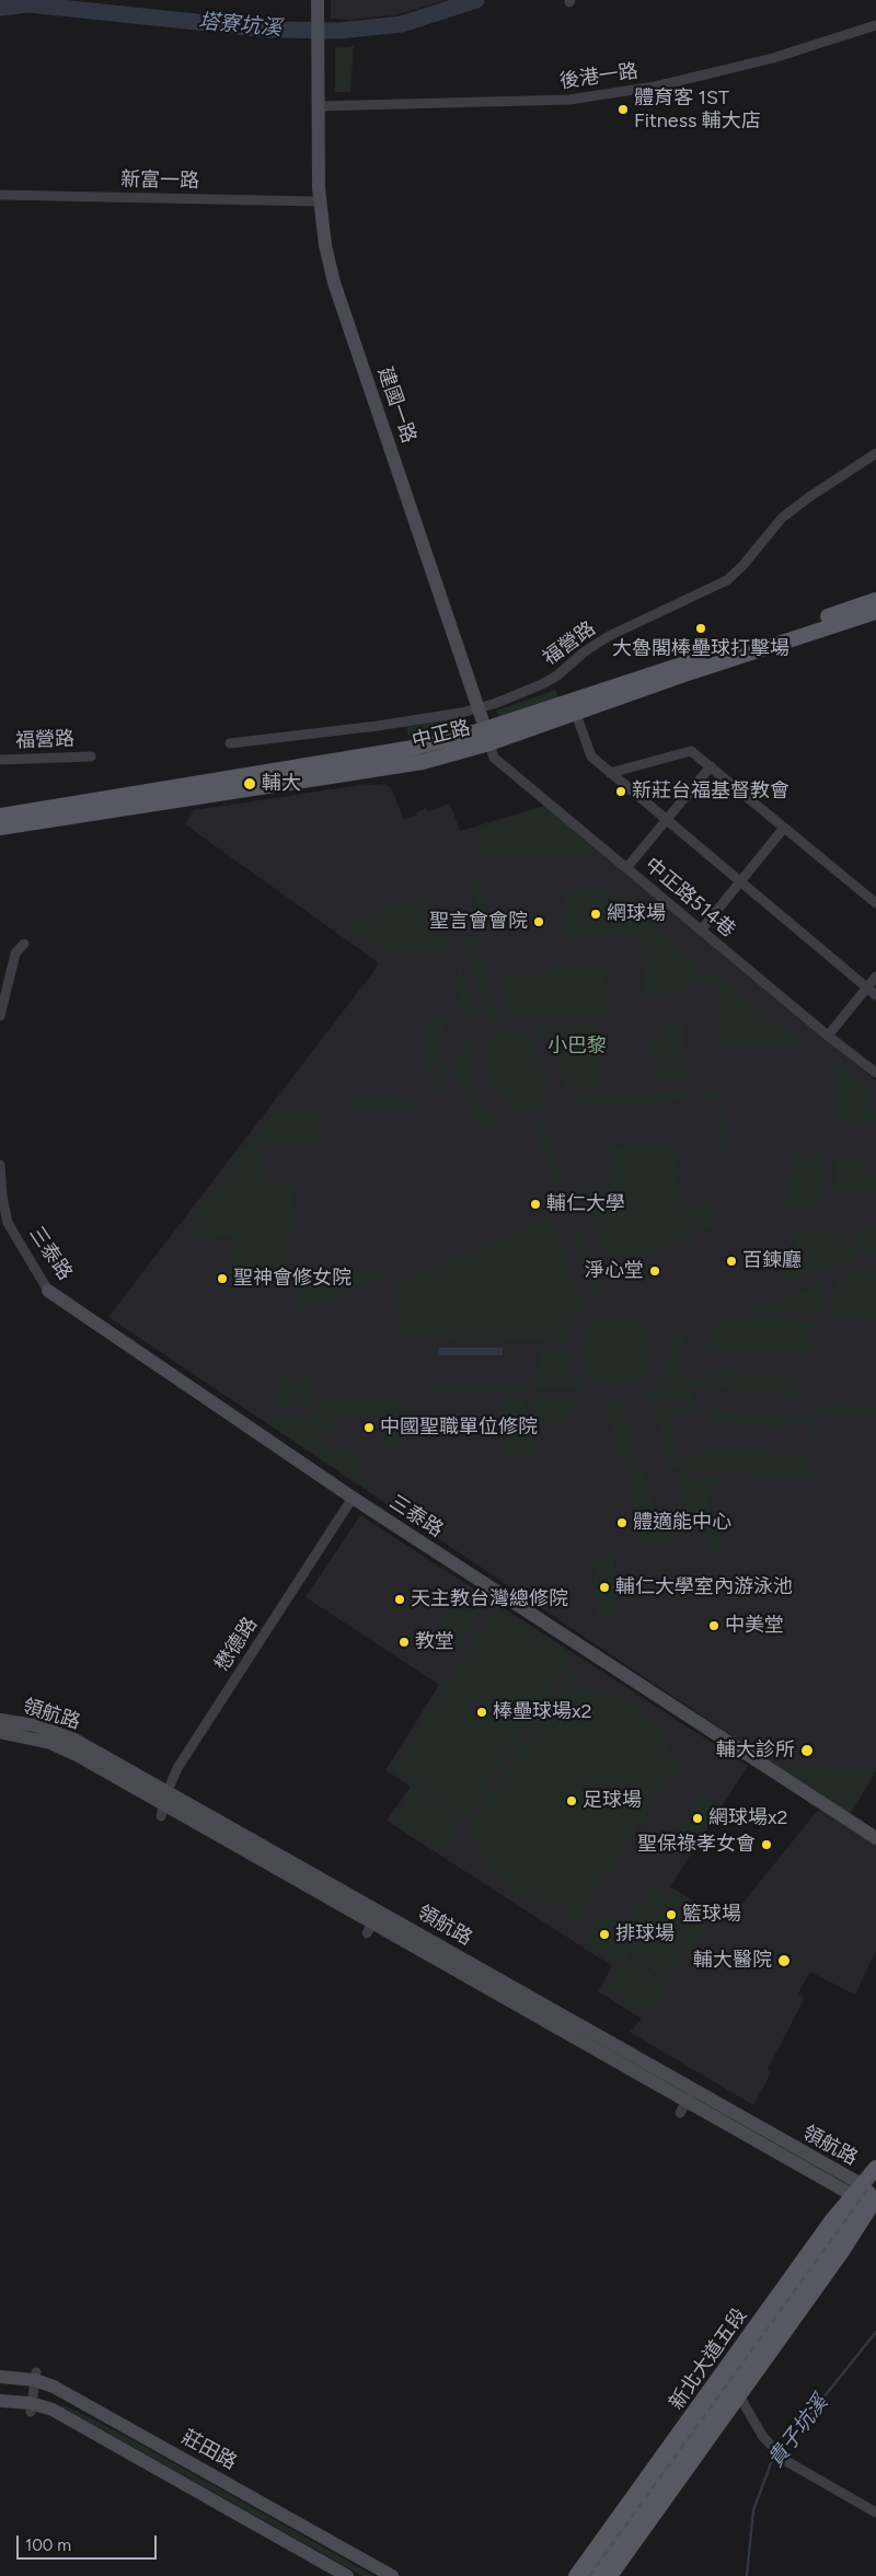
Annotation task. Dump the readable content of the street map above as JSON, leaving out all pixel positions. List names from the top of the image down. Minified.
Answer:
{"streets":{"main road":["中正路","新北大道五段"],"street":["後港一路","新富一路","建國一路","福營路","中正路514巷","三泰路","懋德路","領航路","莊田路"]},"crossings":[["後港一路","建國一路"],["新富一路","建國一路"],["建國一路","福營路"],["建國一路","中正路"],["建國一路","中正路514巷"],["中正路","中正路514巷"],["三泰路","懋德路"],["懋德路","領航路"],["領航路","新北大道五段"]],"water":["塔寮坑溪","貴子坑溪"],"parks":["小巴黎"],"places":["體育客 1ST Fitness 輔大店","大魯閣棒壘球打擊場","輔大","新莊台福基督教會","網球場","聖言會會院","輔仁大學","百鍊廳","淨心堂","聖神會修女院","中國聖職單位修院","體適能中心","輔仁大學室內游泳池","天主教台灣總修院","中美堂","教堂","棒壘球場x2","輔大診所","足球場","網球場x2","聖保祿孝女會","籃球場","排球場","輔大醫院"],"scale_bar":"100 m"}
